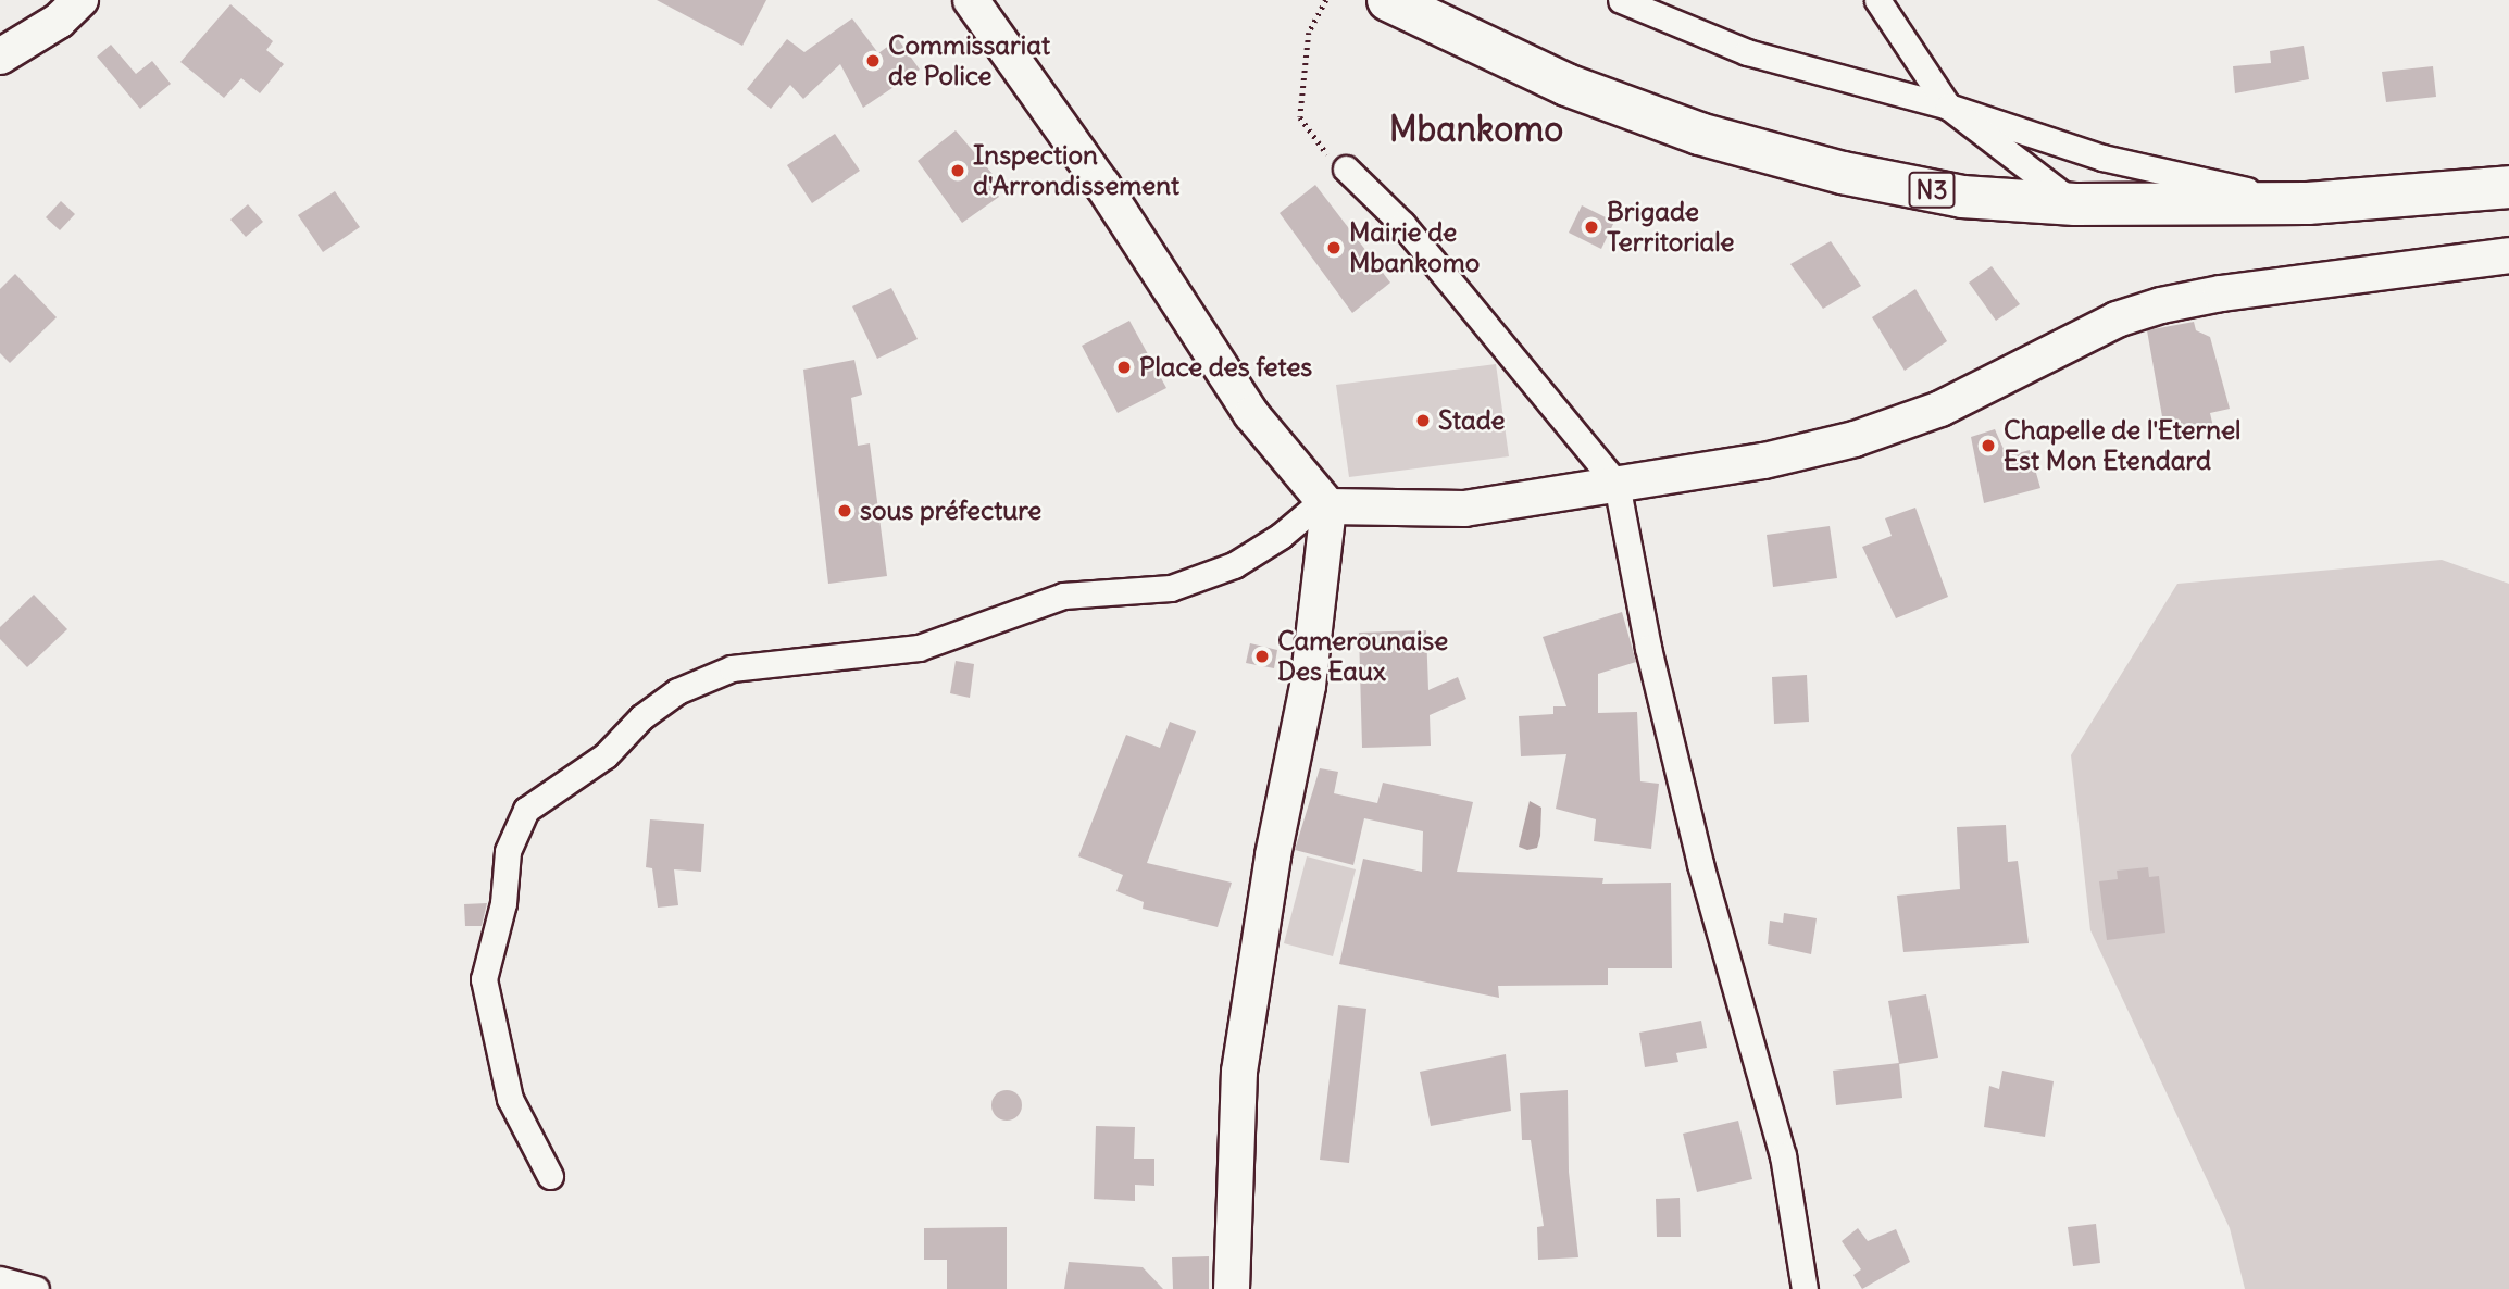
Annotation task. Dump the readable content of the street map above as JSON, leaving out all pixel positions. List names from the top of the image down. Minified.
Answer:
{"streets":{"highway":["N3"]},"districts":["Mbankomo"],"places":["Commissariat de Police","Inspection d'Arrondissement","Brigade Territoriale","Mairie de Mbankomo","Place des fetes","Stade","Chapelle de l'Eternel Est Mon Etendard","sous préfecture","Camerounaise Des Eaux"]}
